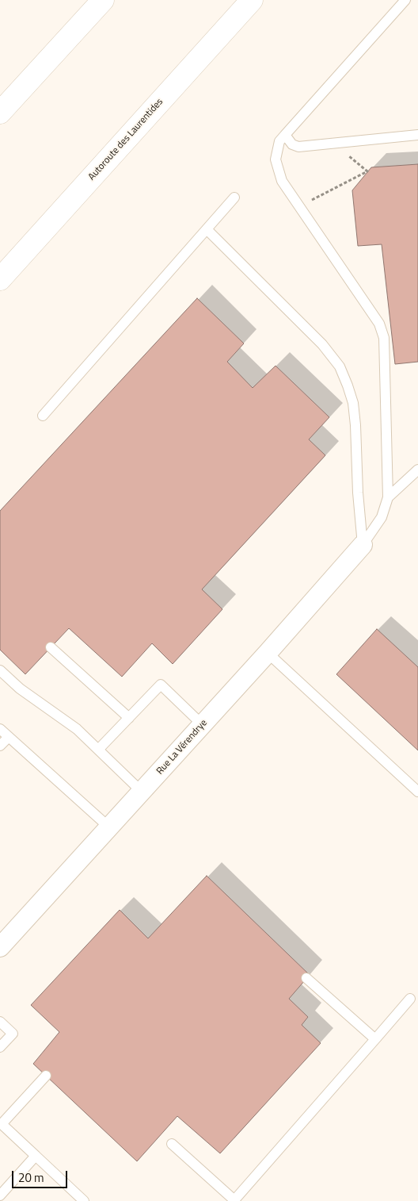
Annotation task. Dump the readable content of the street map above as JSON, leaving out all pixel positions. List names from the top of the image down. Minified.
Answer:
{"streets":{"highway":["Autoroute des Laurentides"],"street":["Rue La Vérendrye"]},"scale_bar":"20 m"}
